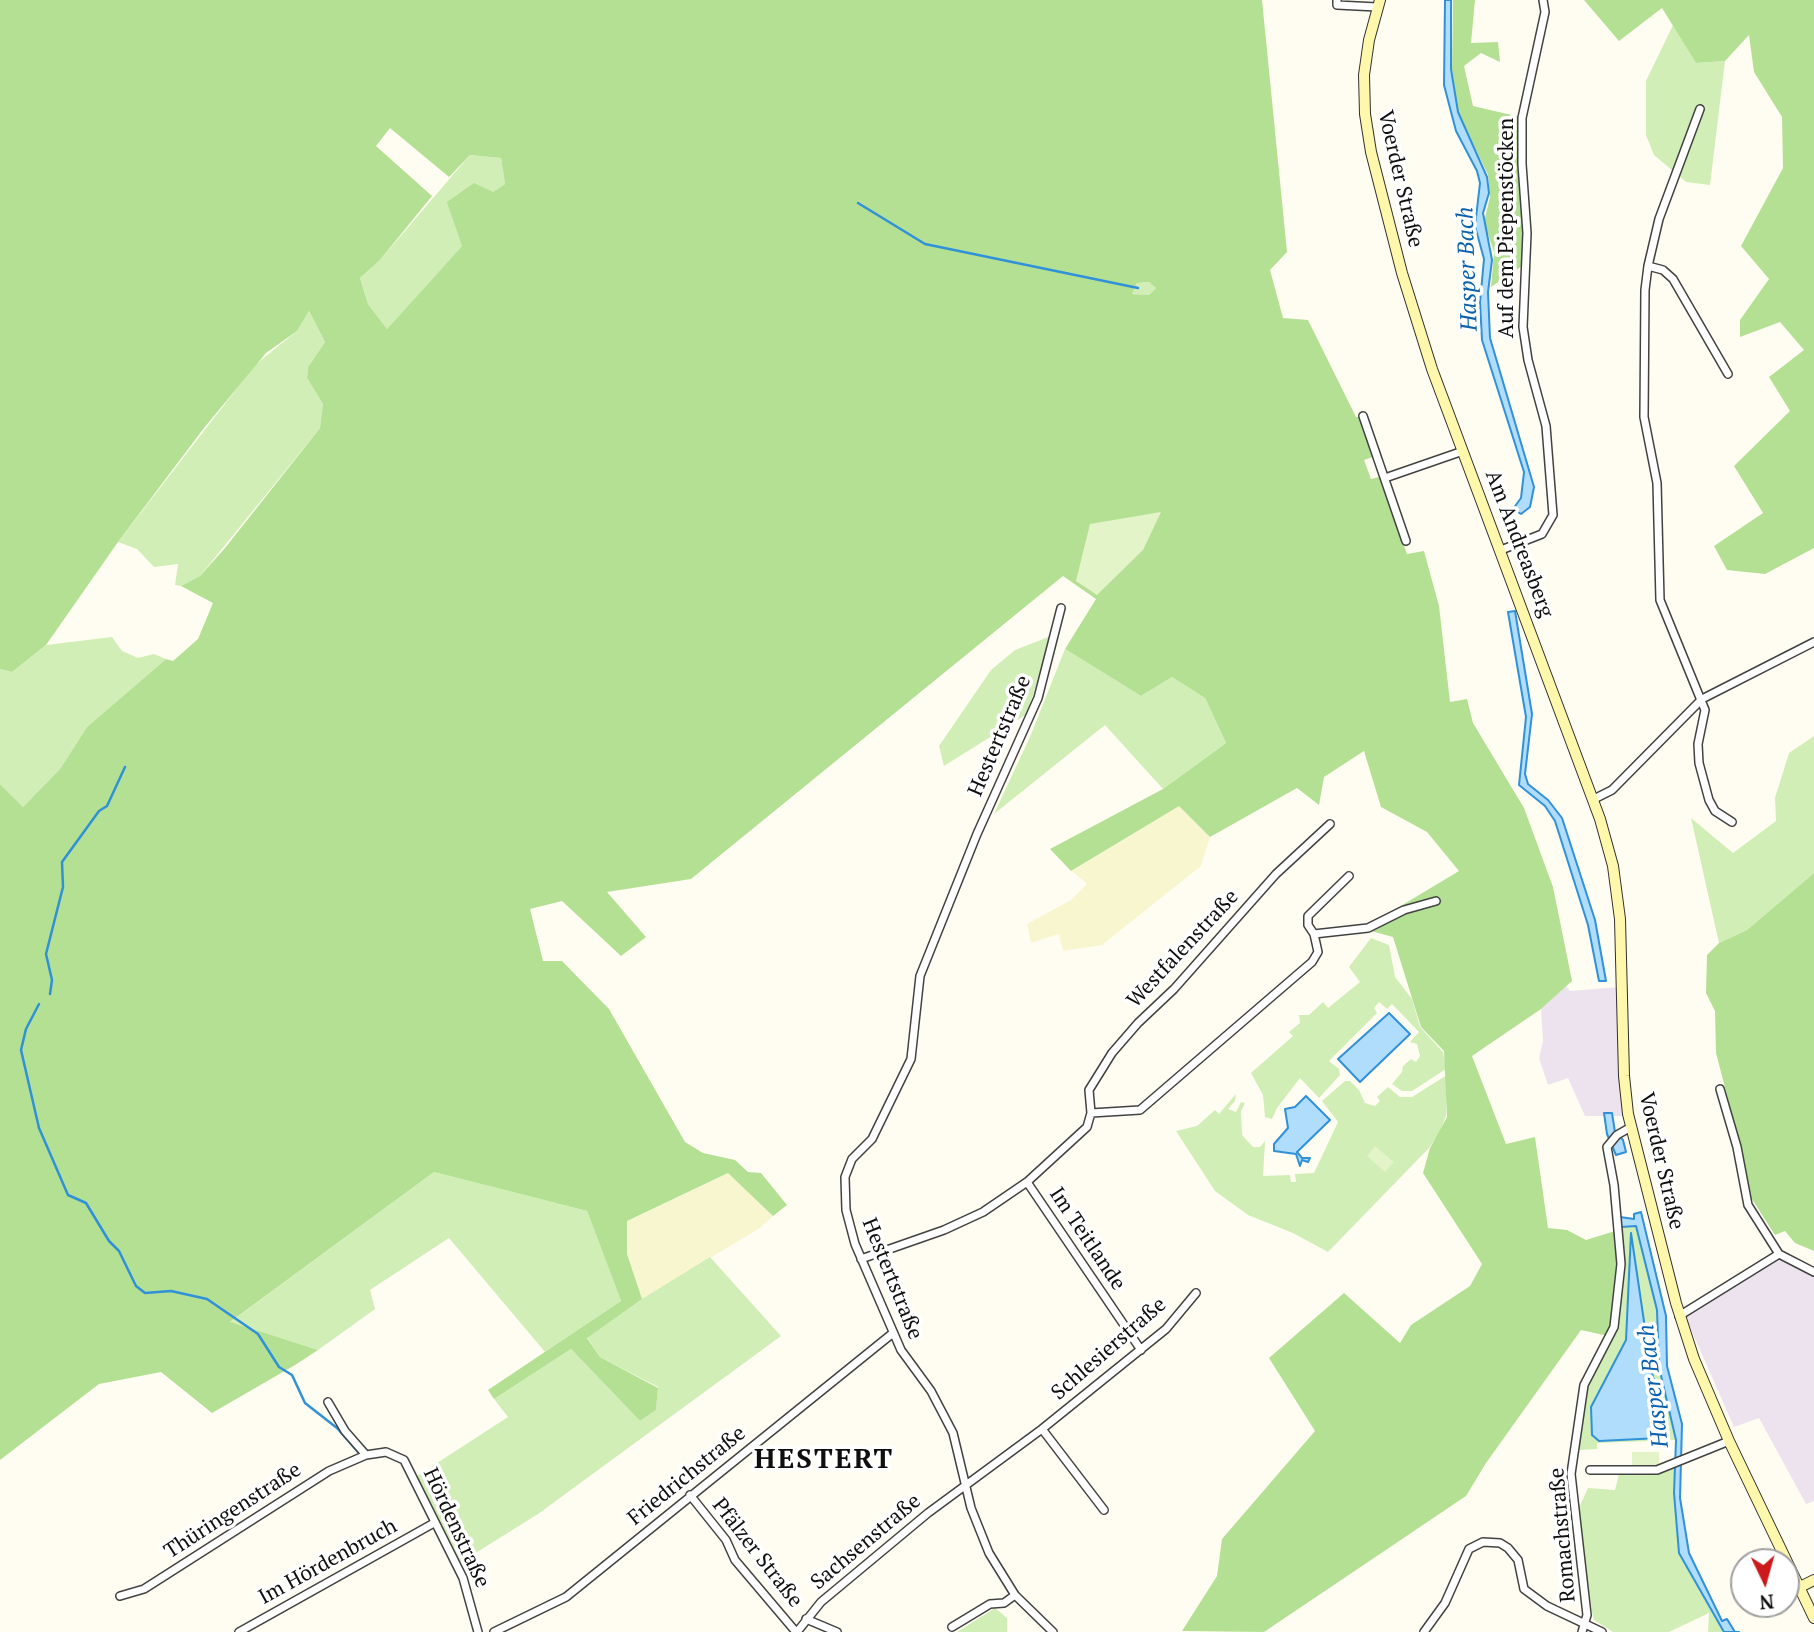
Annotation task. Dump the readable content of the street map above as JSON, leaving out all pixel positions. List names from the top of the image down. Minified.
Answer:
{"streets":{"main road":["Voerder Straße","Am Andreasberg"],"street":["Auf dem Piepenstöcken","Hestertstraße","Westfalenstraße","Im Teitlande","Schlesierstraße","Friedrichstraße","Thüringenstraße","Hördenstraße","Romachstraße","Sachsenstraße","Pfälzer Straße","Im Hördenbruch"]},"crossings":[["Voerder Straße","Am Andreasberg"],["Voerder Straße","Romachstraße"],["Auf dem Piepenstöcken","Am Andreasberg"],["Hestertstraße","Westfalenstraße"],["Hestertstraße","Schlesierstraße"],["Hestertstraße","Friedrichstraße"],["Hestertstraße","Sachsenstraße"],["Westfalenstraße","Im Teitlande"],["Im Teitlande","Schlesierstraße"],["Schlesierstraße","Sachsenstraße"],["Friedrichstraße","Pfälzer Straße"],["Thüringenstraße","Hördenstraße"],["Hördenstraße","Im Hördenbruch"],["Sachsenstraße","Pfälzer Straße"]],"districts":["HESTERT"],"water":["Hasper Bach"],"north":"bottom"}
